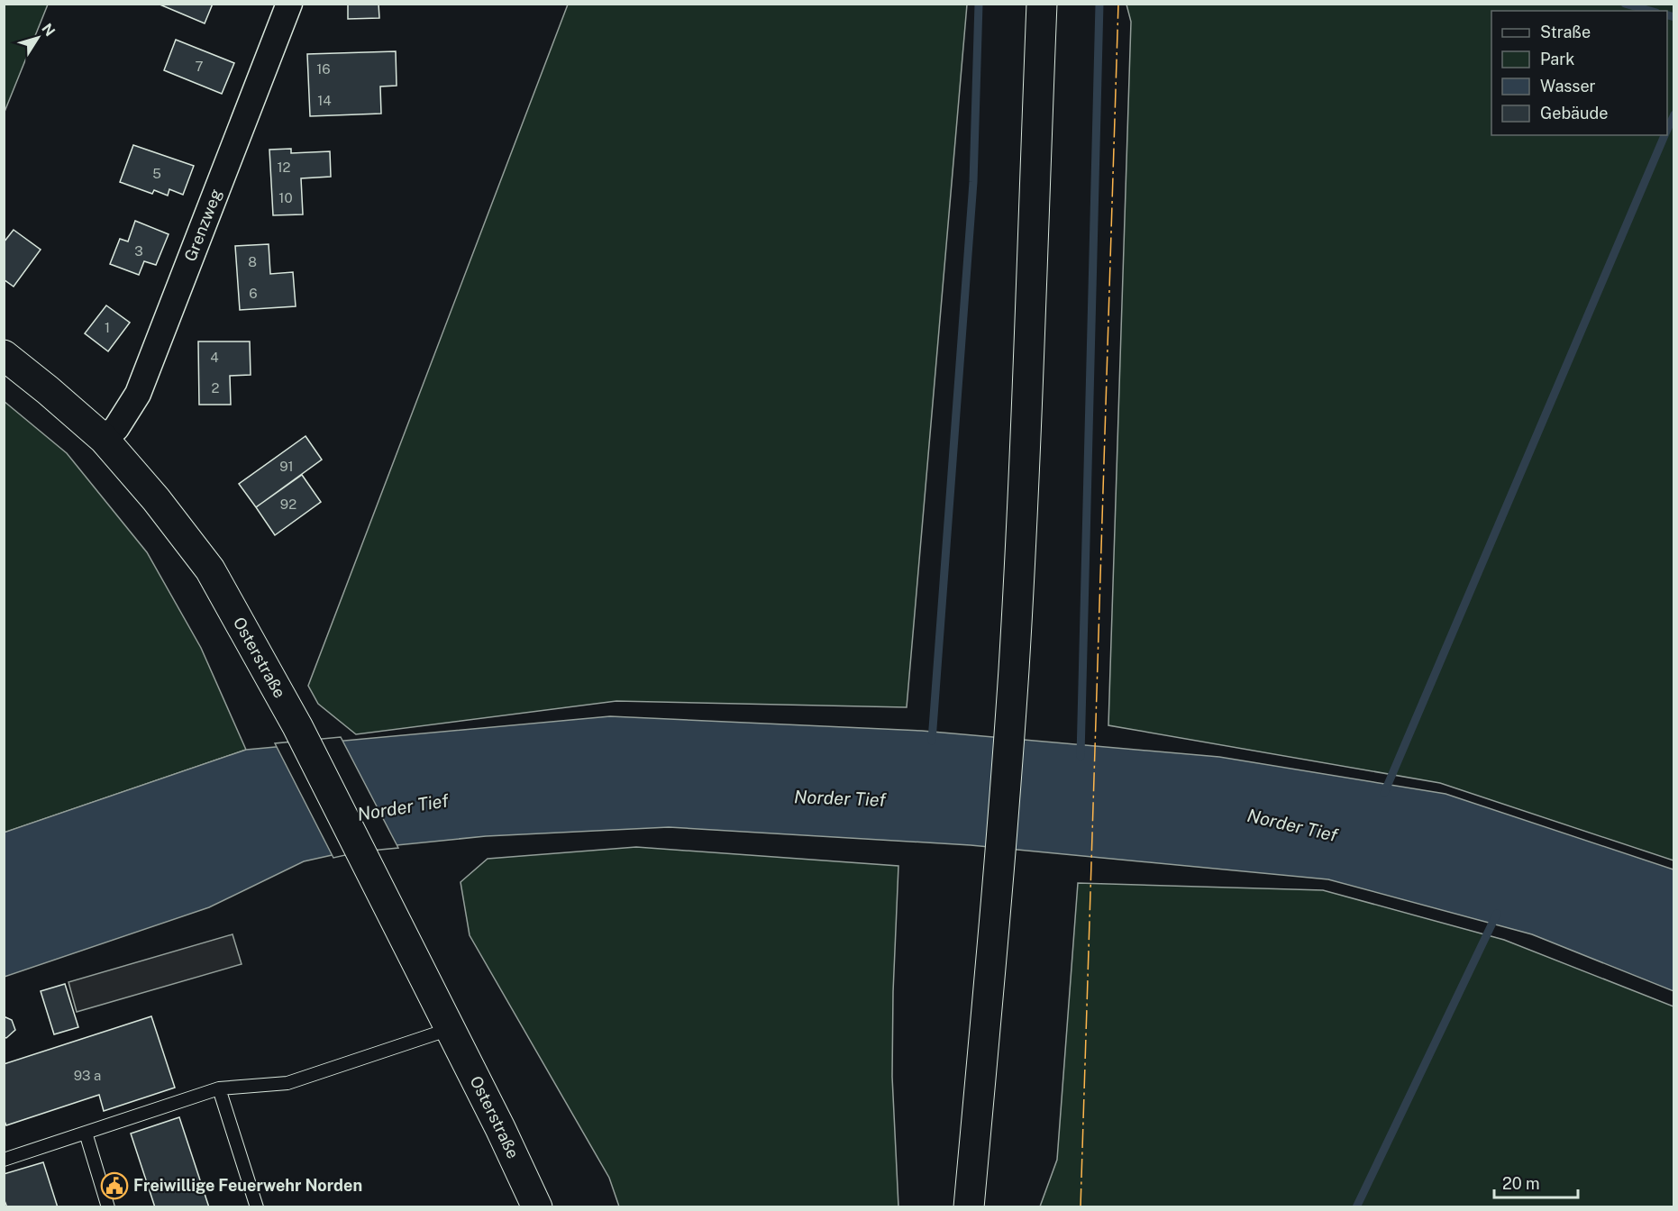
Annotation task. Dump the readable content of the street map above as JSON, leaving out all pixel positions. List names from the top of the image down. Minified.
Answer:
{"streets":{"main road":["Osterstraße"],"street":["Grenzweg"]},"crossings":[["Grenzweg","Osterstraße"]],"water":["Norder Tief"],"places":{"public building":["Freiwillige Feuerwehr Norden"]},"house_numbers":["7","16","14","12","5","10","3","8","6","1","4","2","91","92","93 a"],"legend":["Straße","Park","Wasser","Gebäude"],"scale_bar":"20 m","north":"top right"}
